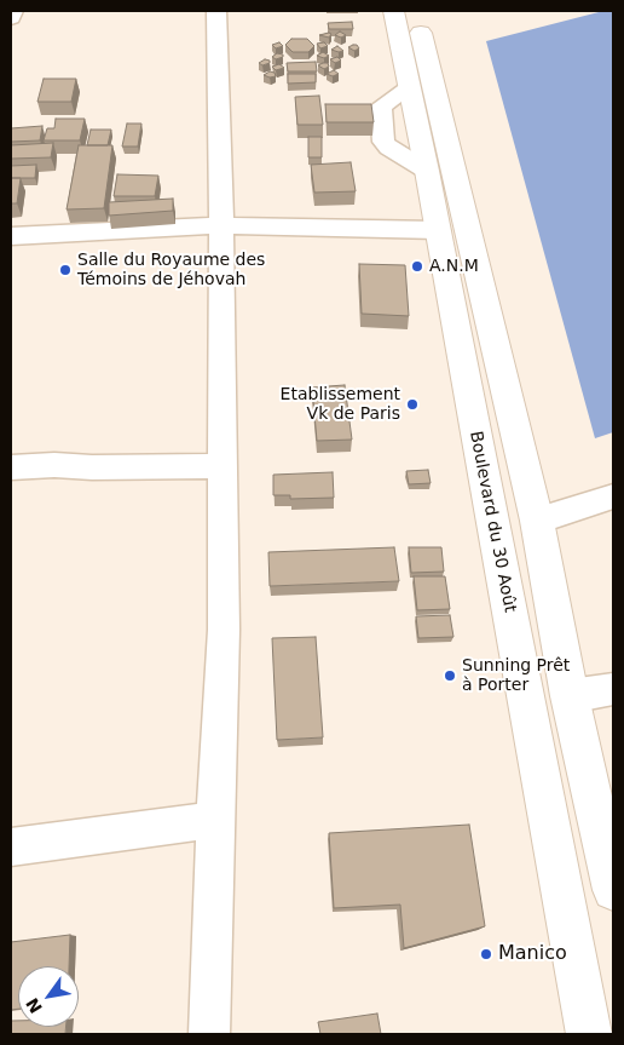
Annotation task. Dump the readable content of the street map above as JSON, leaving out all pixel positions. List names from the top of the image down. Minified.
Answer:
{"streets":{"highway":["Boulevard du 30 Août"]},"places":["A.N.M","Salle du Royaume des Témoins de Jéhovah","Etablissement Vk de Paris","Sunning Prêt à Porter","Manico"],"north":"bottom left"}
